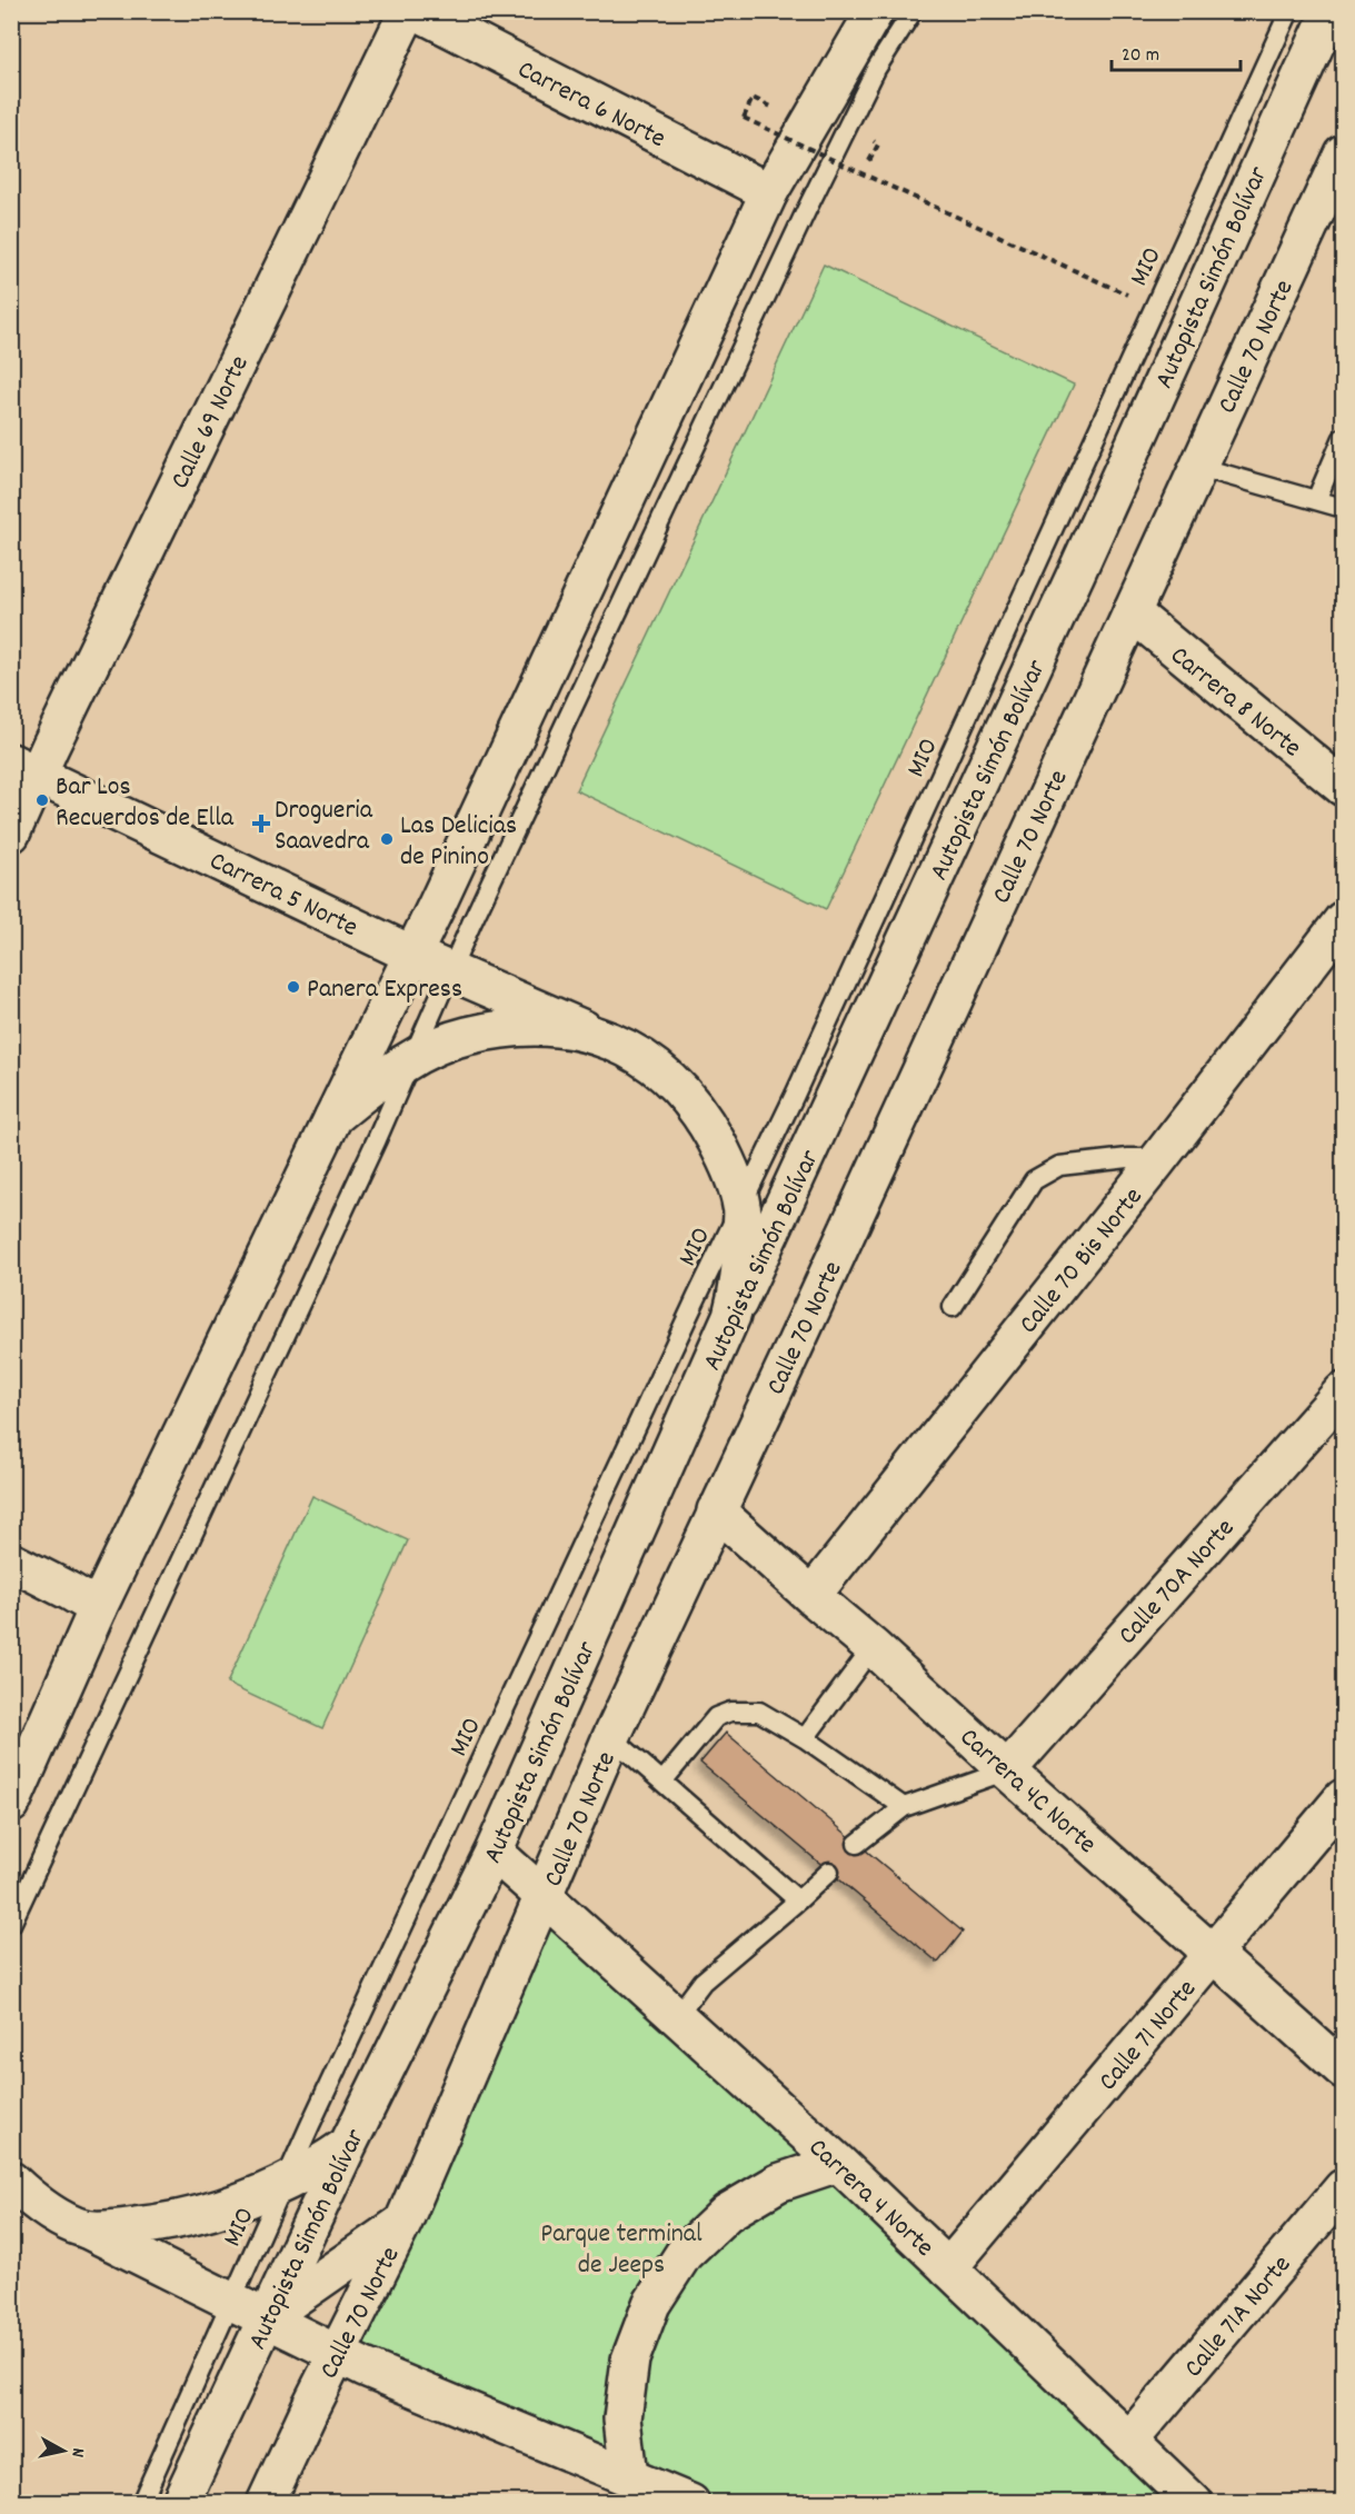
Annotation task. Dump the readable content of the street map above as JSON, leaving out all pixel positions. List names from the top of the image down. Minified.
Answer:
{"streets":{"main road":["Carrera 6 Norte","Autopista Simón Bolívar","Calle 70 Norte","Calle 69 Norte","Carrera 8 Norte","Carrera 5 Norte","Calle 70 Bis Norte","Calle 70A Norte","Carrera 4C Norte","Calle 71 Norte","Carrera 4 Norte","Calle 71A Norte"],"lane":["MIO"]},"crossings":[["Autopista Simón Bolívar","Carrera 4 Norte"],["Calle 70 Norte","Carrera 8 Norte"],["Calle 70 Norte","Carrera 4C Norte"],["Calle 70 Norte","Carrera 4 Norte"],["Calle 69 Norte","Carrera 5 Norte"],["Calle 70 Bis Norte","Carrera 4C Norte"],["Calle 70A Norte","Carrera 4C Norte"],["Carrera 4C Norte","Calle 71 Norte"],["Calle 71 Norte","Carrera 4 Norte"],["Carrera 4 Norte","Calle 71A Norte"]],"parks":["Parque terminal de Jeeps"],"places":{"other":["Bar Los Recuerdos de Ella","Las Delicias de Pinino","Panera Express"],"health":["Drogueria Saavedra"]},"scale_bar":"20 m","north":"right"}
